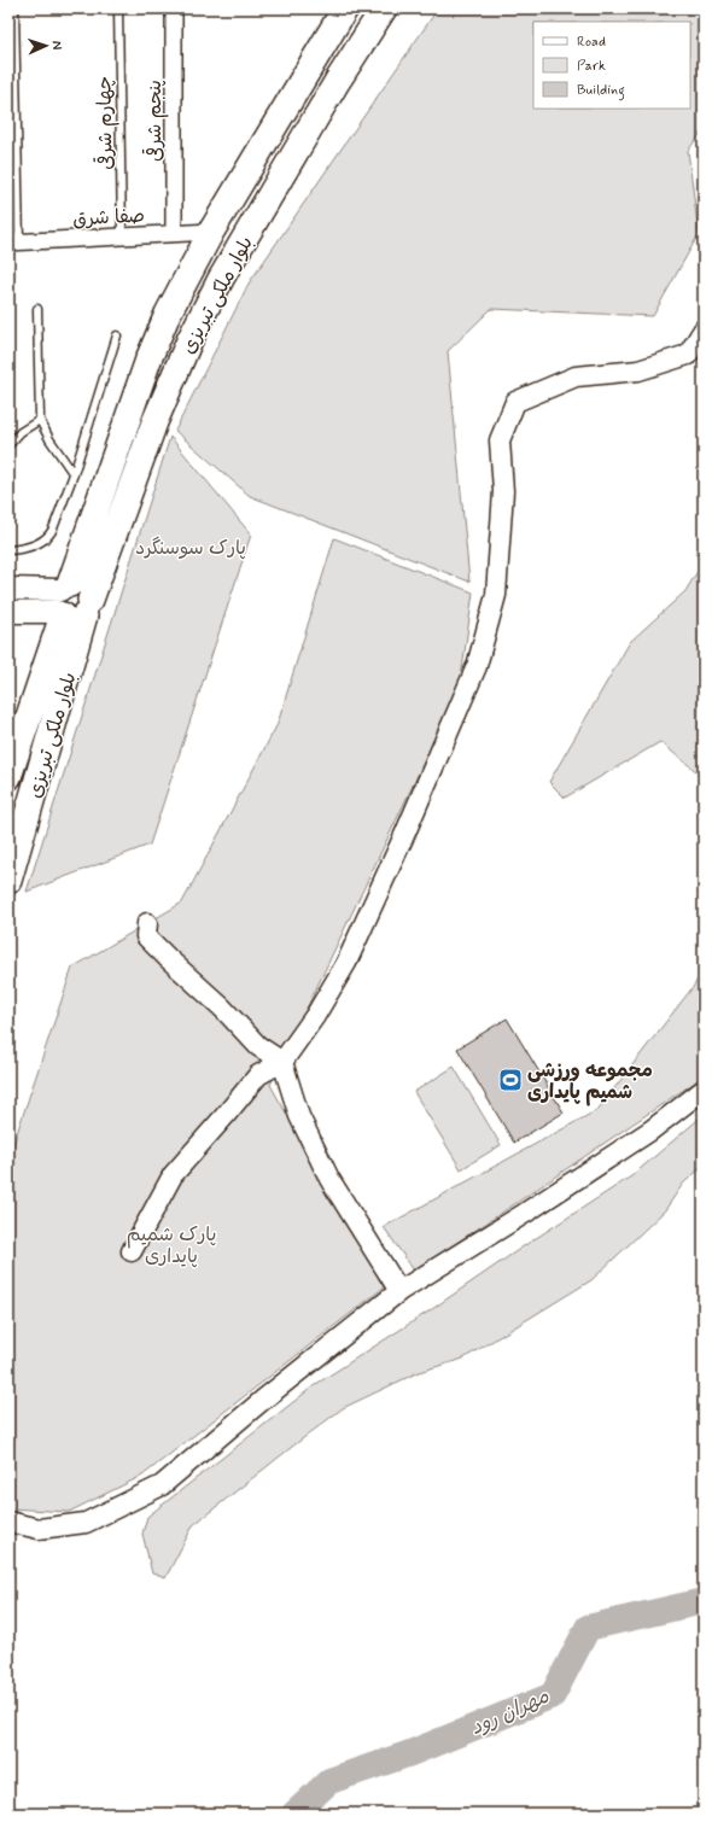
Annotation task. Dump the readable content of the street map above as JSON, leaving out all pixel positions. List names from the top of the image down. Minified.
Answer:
{"streets":{"main road":["بلوار ملکى تبریزى"],"street":["پنجم شرقی","صفا شرق"],"lane":["چهارم شرقی"]},"crossings":[["پنجم شرقی","صفا شرق"],["چهارم شرقی","صفا شرق"],["صفا شرق","بلوار ملکى تبریزى"]],"water":["مهران رود"],"parks":["پارک سوسنگرد","پارک شمیم پایداری"],"places":{"sports":["مجموعه ورزشی شمیم پایداری"]},"legend":["Road","Park","Building"],"north":"right"}
